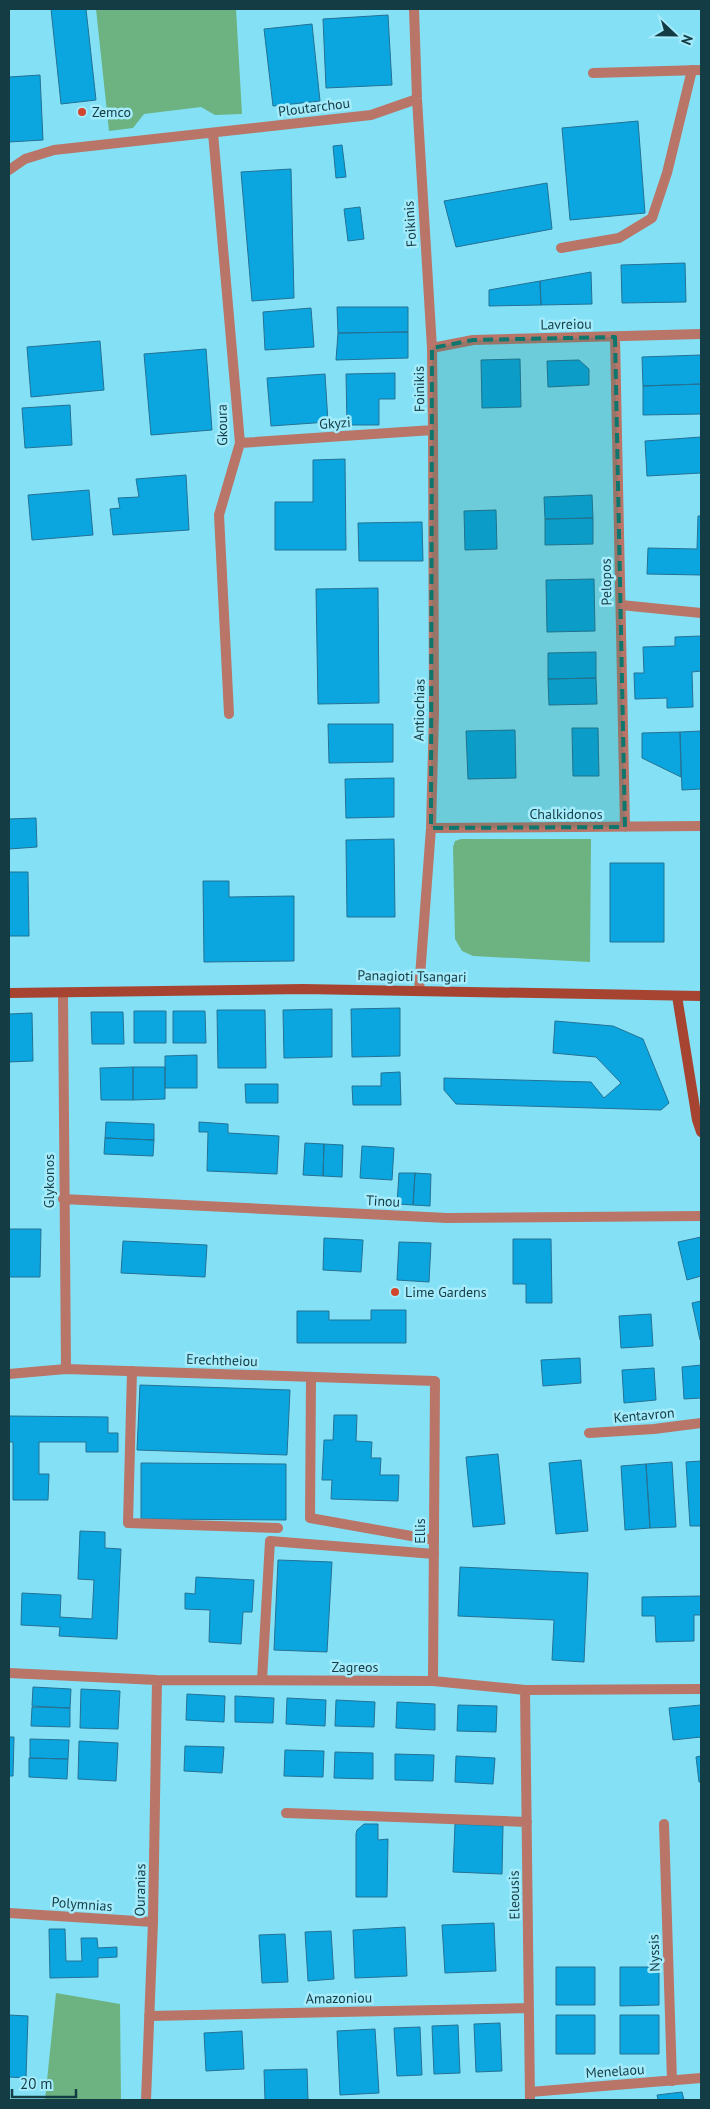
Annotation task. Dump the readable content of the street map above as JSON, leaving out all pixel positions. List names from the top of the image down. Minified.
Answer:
{"streets":{"main road":["Panagioti Tsangari"],"street":["Ploutarchou","Foikinis","Lavreiou","Foinikis","Gkyzi","Gkoura","Pelopos","Antiochias","Chalkidonos","Glykonos","Tinou","Erechtheiou","Kentavron","Ellis","Zagreos","Ouranias","Eleousis","Polymnias","Nyssis","Amazoniou","Menelaou"]},"crossings":[["Ploutarchou","Foikinis"],["Ploutarchou","Gkoura"],["Foikinis","Lavreiou"],["Foikinis","Foinikis"],["Lavreiou","Foinikis"],["Lavreiou","Pelopos"],["Foinikis","Gkyzi"],["Foinikis","Antiochias"],["Gkyzi","Gkoura"],["Gkyzi","Antiochias"],["Pelopos","Chalkidonos"],["Antiochias","Chalkidonos"],["Antiochias","Panagioti Tsangari"],["Panagioti Tsangari","Glykonos"],["Glykonos","Tinou"],["Glykonos","Erechtheiou"],["Erechtheiou","Ellis"],["Ellis","Zagreos"],["Zagreos","Ouranias"],["Zagreos","Eleousis"],["Ouranias","Polymnias"],["Ouranias","Amazoniou"],["Eleousis","Amazoniou"],["Eleousis","Menelaou"],["Nyssis","Menelaou"]],"places":["Zemco","Lime Gardens"],"scale_bar":"20 m","north":"right"}
